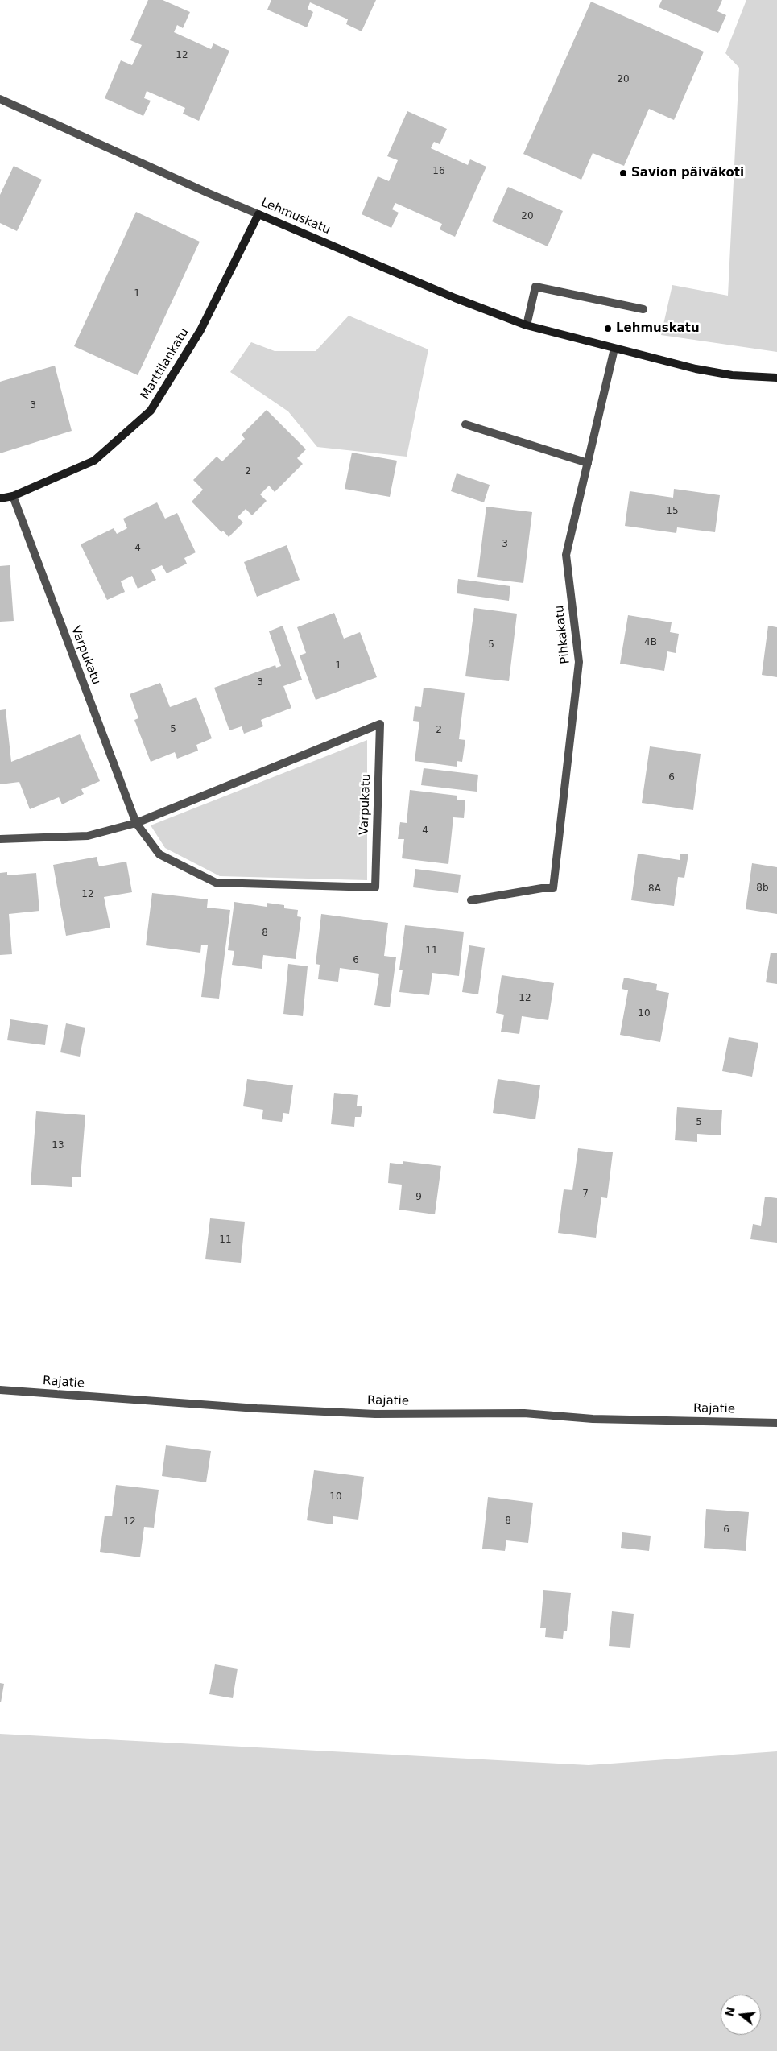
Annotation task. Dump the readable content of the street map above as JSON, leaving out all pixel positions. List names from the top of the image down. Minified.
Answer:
{"streets":{"street":["Lehmuskatu","Marttilankatu","Pihkakatu","Varpukatu","Rajatie"]},"crossings":[["Lehmuskatu","Marttilankatu"],["Lehmuskatu","Pihkakatu"],["Marttilankatu","Varpukatu"]],"places":["Savion päiväkoti","Lehmuskatu"],"house_numbers":["12","20","16","20","1","3","2","15","3","4","4B","5","1","3","5","2","6","4","8b","8A","12","8","11","6","12","10","5","13","7","9","11","10","8","12","6"],"north":"left"}
